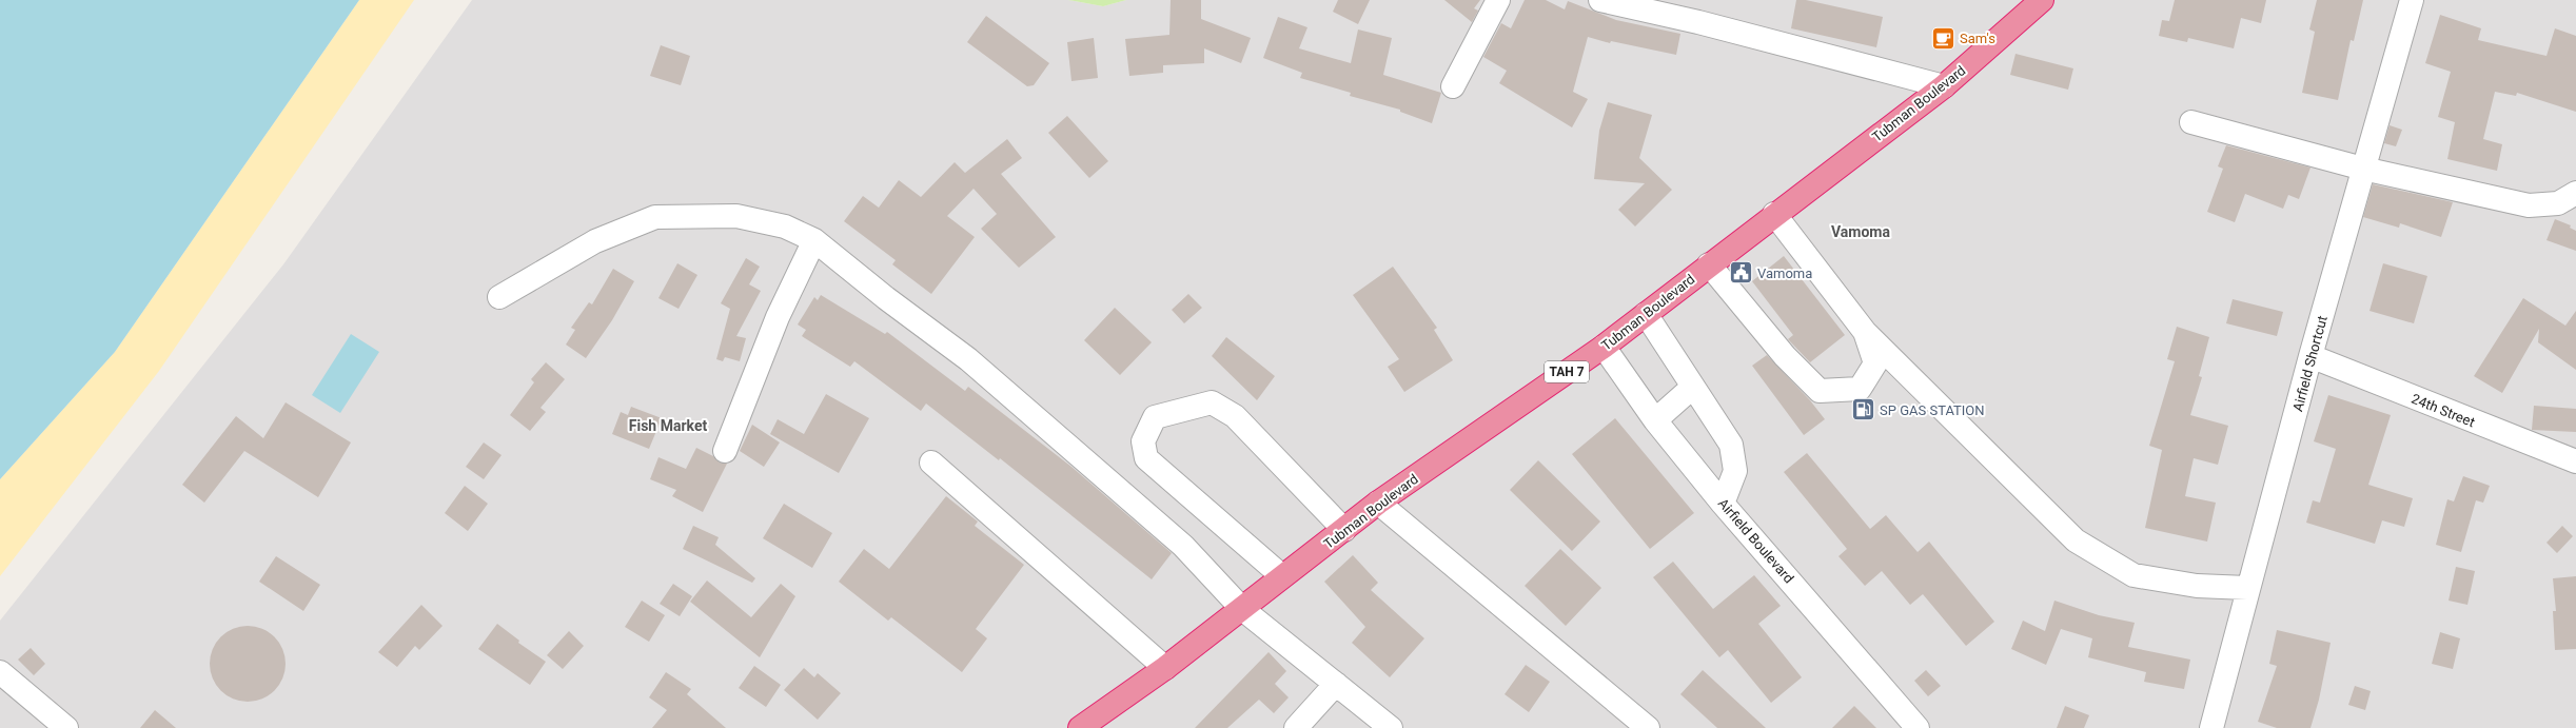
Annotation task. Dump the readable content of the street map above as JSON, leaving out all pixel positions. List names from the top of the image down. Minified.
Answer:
{"streets":{"highway":["Tubman Boulevard","TAH 7"],"street":["Airfield Shortcut","24th Street","Airfield Boulevard"]},"crossings":[["Tubman Boulevard","Airfield Boulevard"],["Airfield Shortcut","24th Street"]],"districts":["Vamoma","Fish Market"],"places":{"cafe":["Sam's"],"public building":["Vamoma"],"fuel station":["SP GAS STATION"]}}
